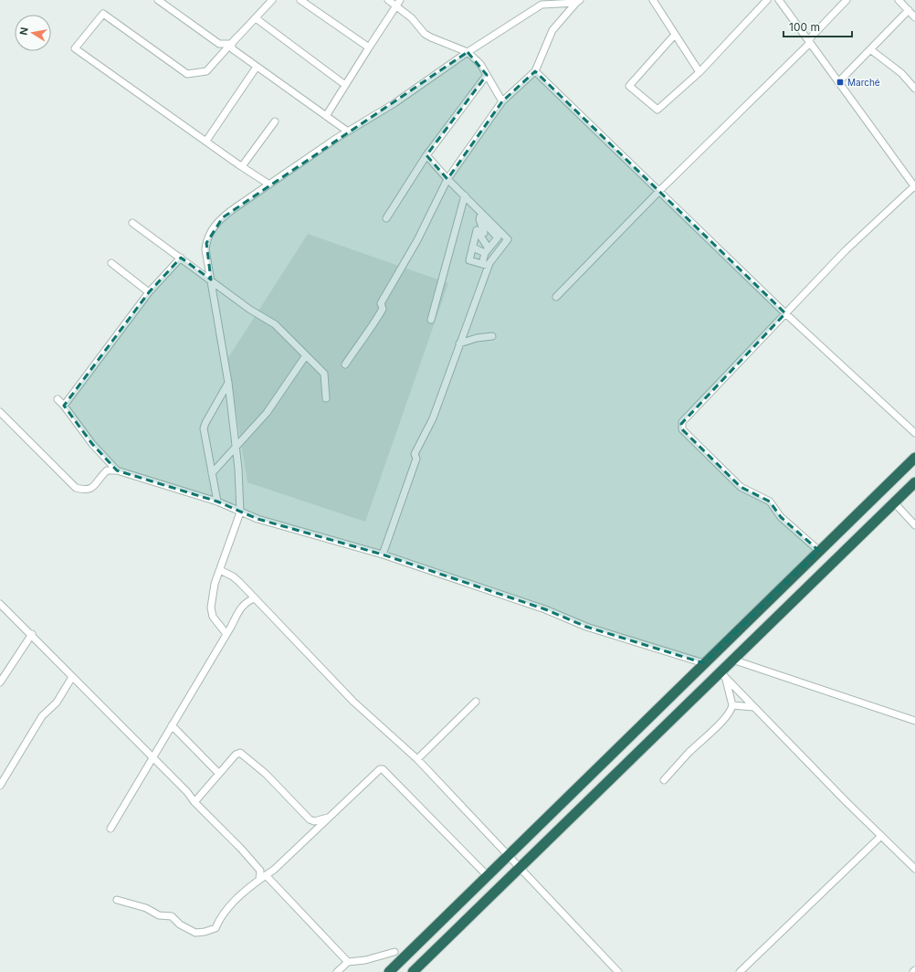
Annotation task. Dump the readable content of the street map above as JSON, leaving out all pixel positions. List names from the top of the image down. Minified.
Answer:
{"places":{"transit":["Marché"]},"scale_bar":"100 m","north":"left"}
